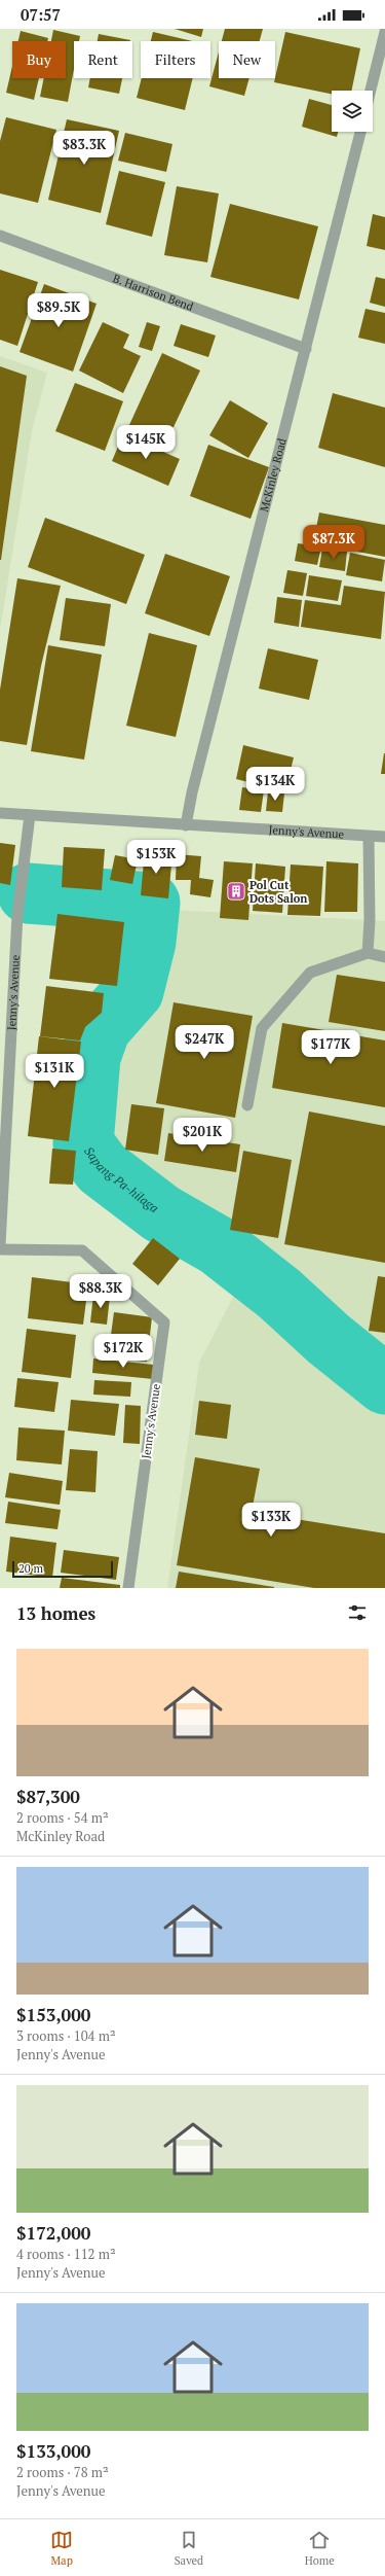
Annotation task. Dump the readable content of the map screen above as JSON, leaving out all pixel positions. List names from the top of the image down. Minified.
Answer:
{"streets":{"street":["B. Harrison Bend","McKinley Road","Jenny's Avenue"]},"crossings":[["B. Harrison Bend","McKinley Road"],["McKinley Road","Jenny's Avenue"]],"water":["Sapang Pa-hilaga"],"places":{"building":["Pol Cut Dots Salon"]},"scale_bar":"20 m","page":{"status":"07:57","chip":["Buy","Rent","Filters","New"],"price":["$83.3K","$89.5K","$145K","$87.3K","$134K","$153K","$247K","$177K","$131K","$201K","$88.3K","$172K","$133K"],"scale":"20 m","heading":"13 homes","list":[{"name":"$87,300","note":"2 rooms · 54 m² · McKinley Road"},{"name":"$153,000","note":"3 rooms · 104 m² · Jenny's Avenue"},{"name":"$172,000","note":"4 rooms · 112 m² · Jenny's Avenue"},{"name":"$133,000","note":"2 rooms · 78 m² · Jenny's Avenue"}],"tabs":["Map","Saved","Home"]}}
